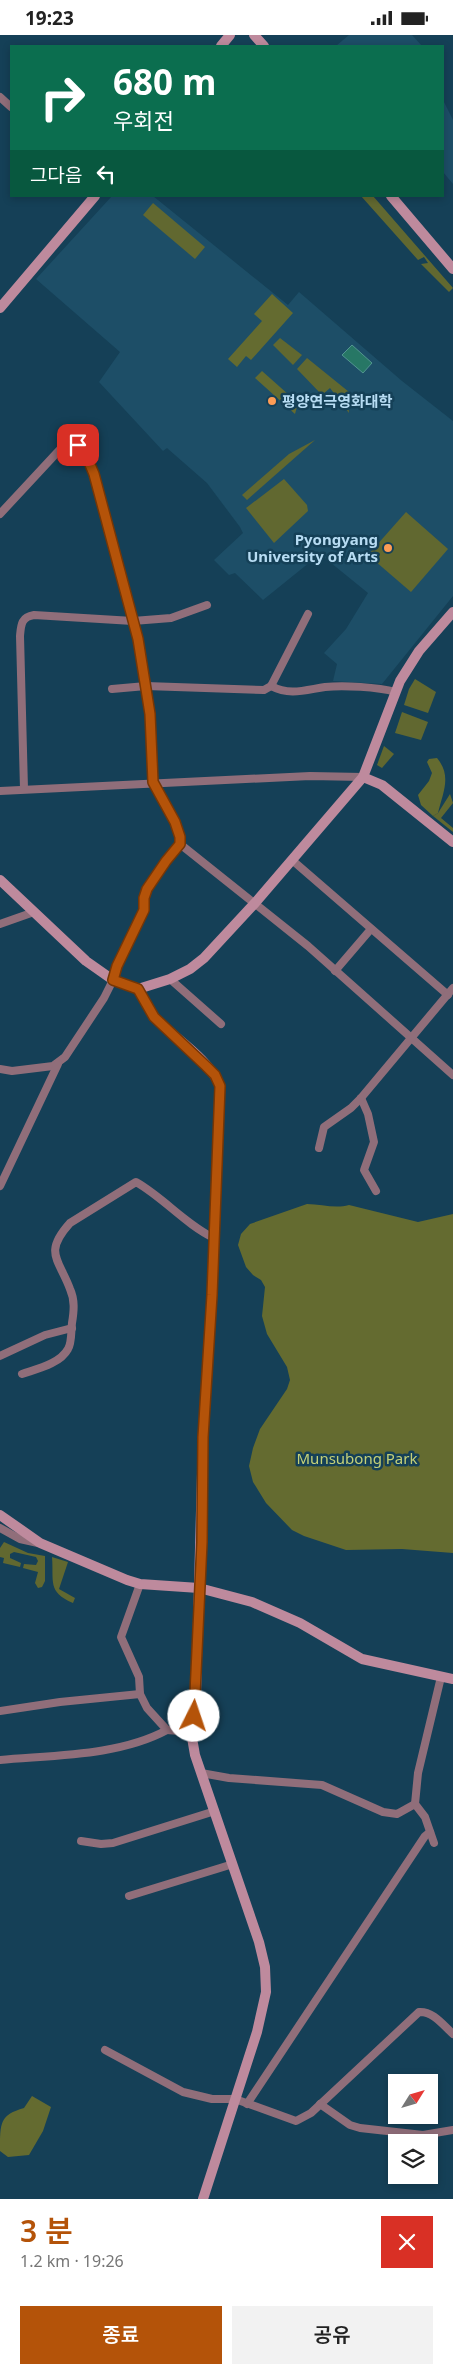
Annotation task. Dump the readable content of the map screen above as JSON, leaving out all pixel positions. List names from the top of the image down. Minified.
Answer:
{"parks":["Munsubong Park"],"places":["평양연극영화대학","Pyongyang University of Arts"],"north":"top right","page":{"status":"19:23","turn":["680 m","우회전"],"then":"그다음","heading":["3 분","1.2 km · 19:26"],"buttons":["종료","공유"]}}
